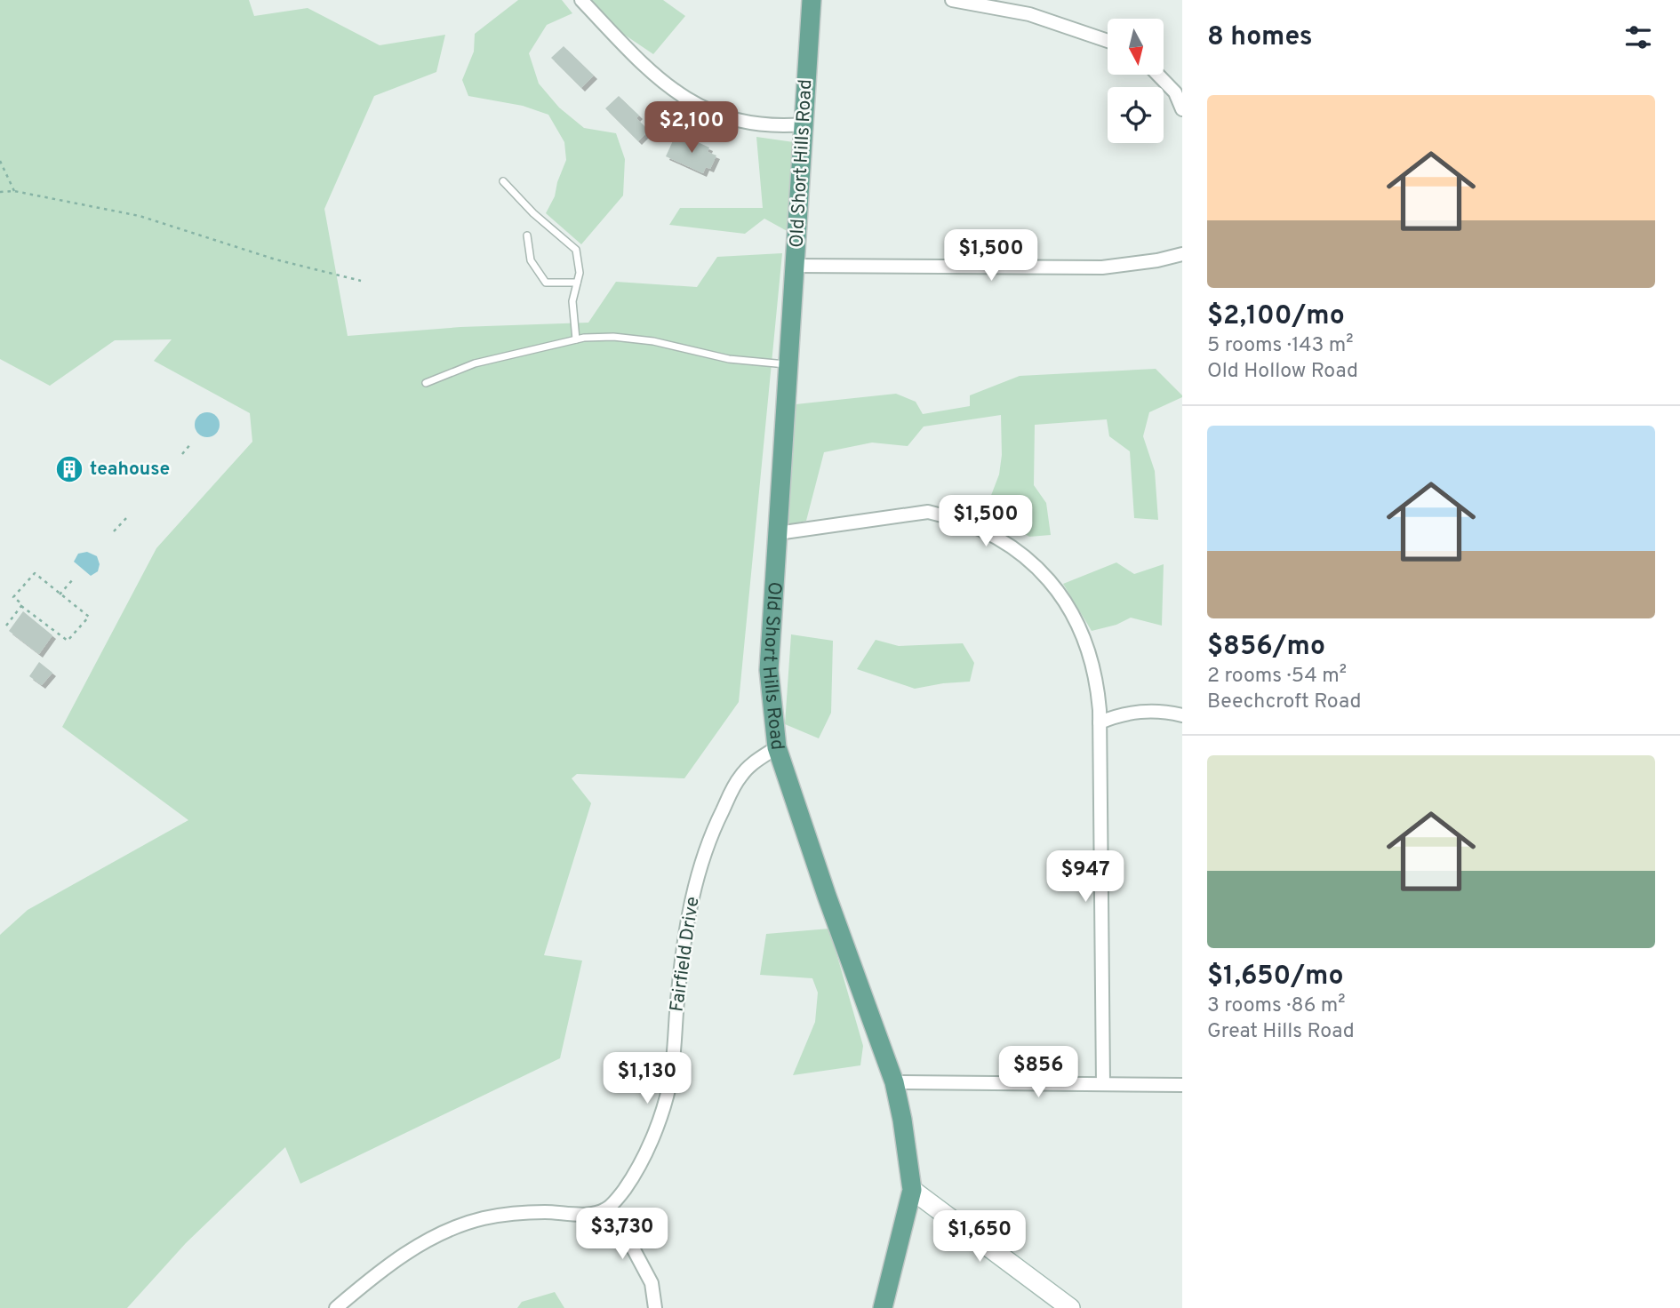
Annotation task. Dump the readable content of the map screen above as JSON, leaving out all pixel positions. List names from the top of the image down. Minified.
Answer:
{"streets":{"main road":["Old Short Hills Road"],"street":["Fairfield Drive"]},"crossings":[["Old Short Hills Road","Fairfield Drive"]],"places":{"building":["teahouse"]},"north":"bottom","page":{"heading":"8 homes","list":[{"name":"$2,100/mo","note":"5 rooms · 143 m² · Old Hollow Road"},{"name":"$856/mo","note":"2 rooms · 54 m² · Beechcroft Road"},{"name":"$1,650/mo","note":"3 rooms · 86 m² · Great Hills Road"}],"price":["$2,100","$1,500","$1,500","$947","$856","$1,130","$3,730","$1,650"]}}
